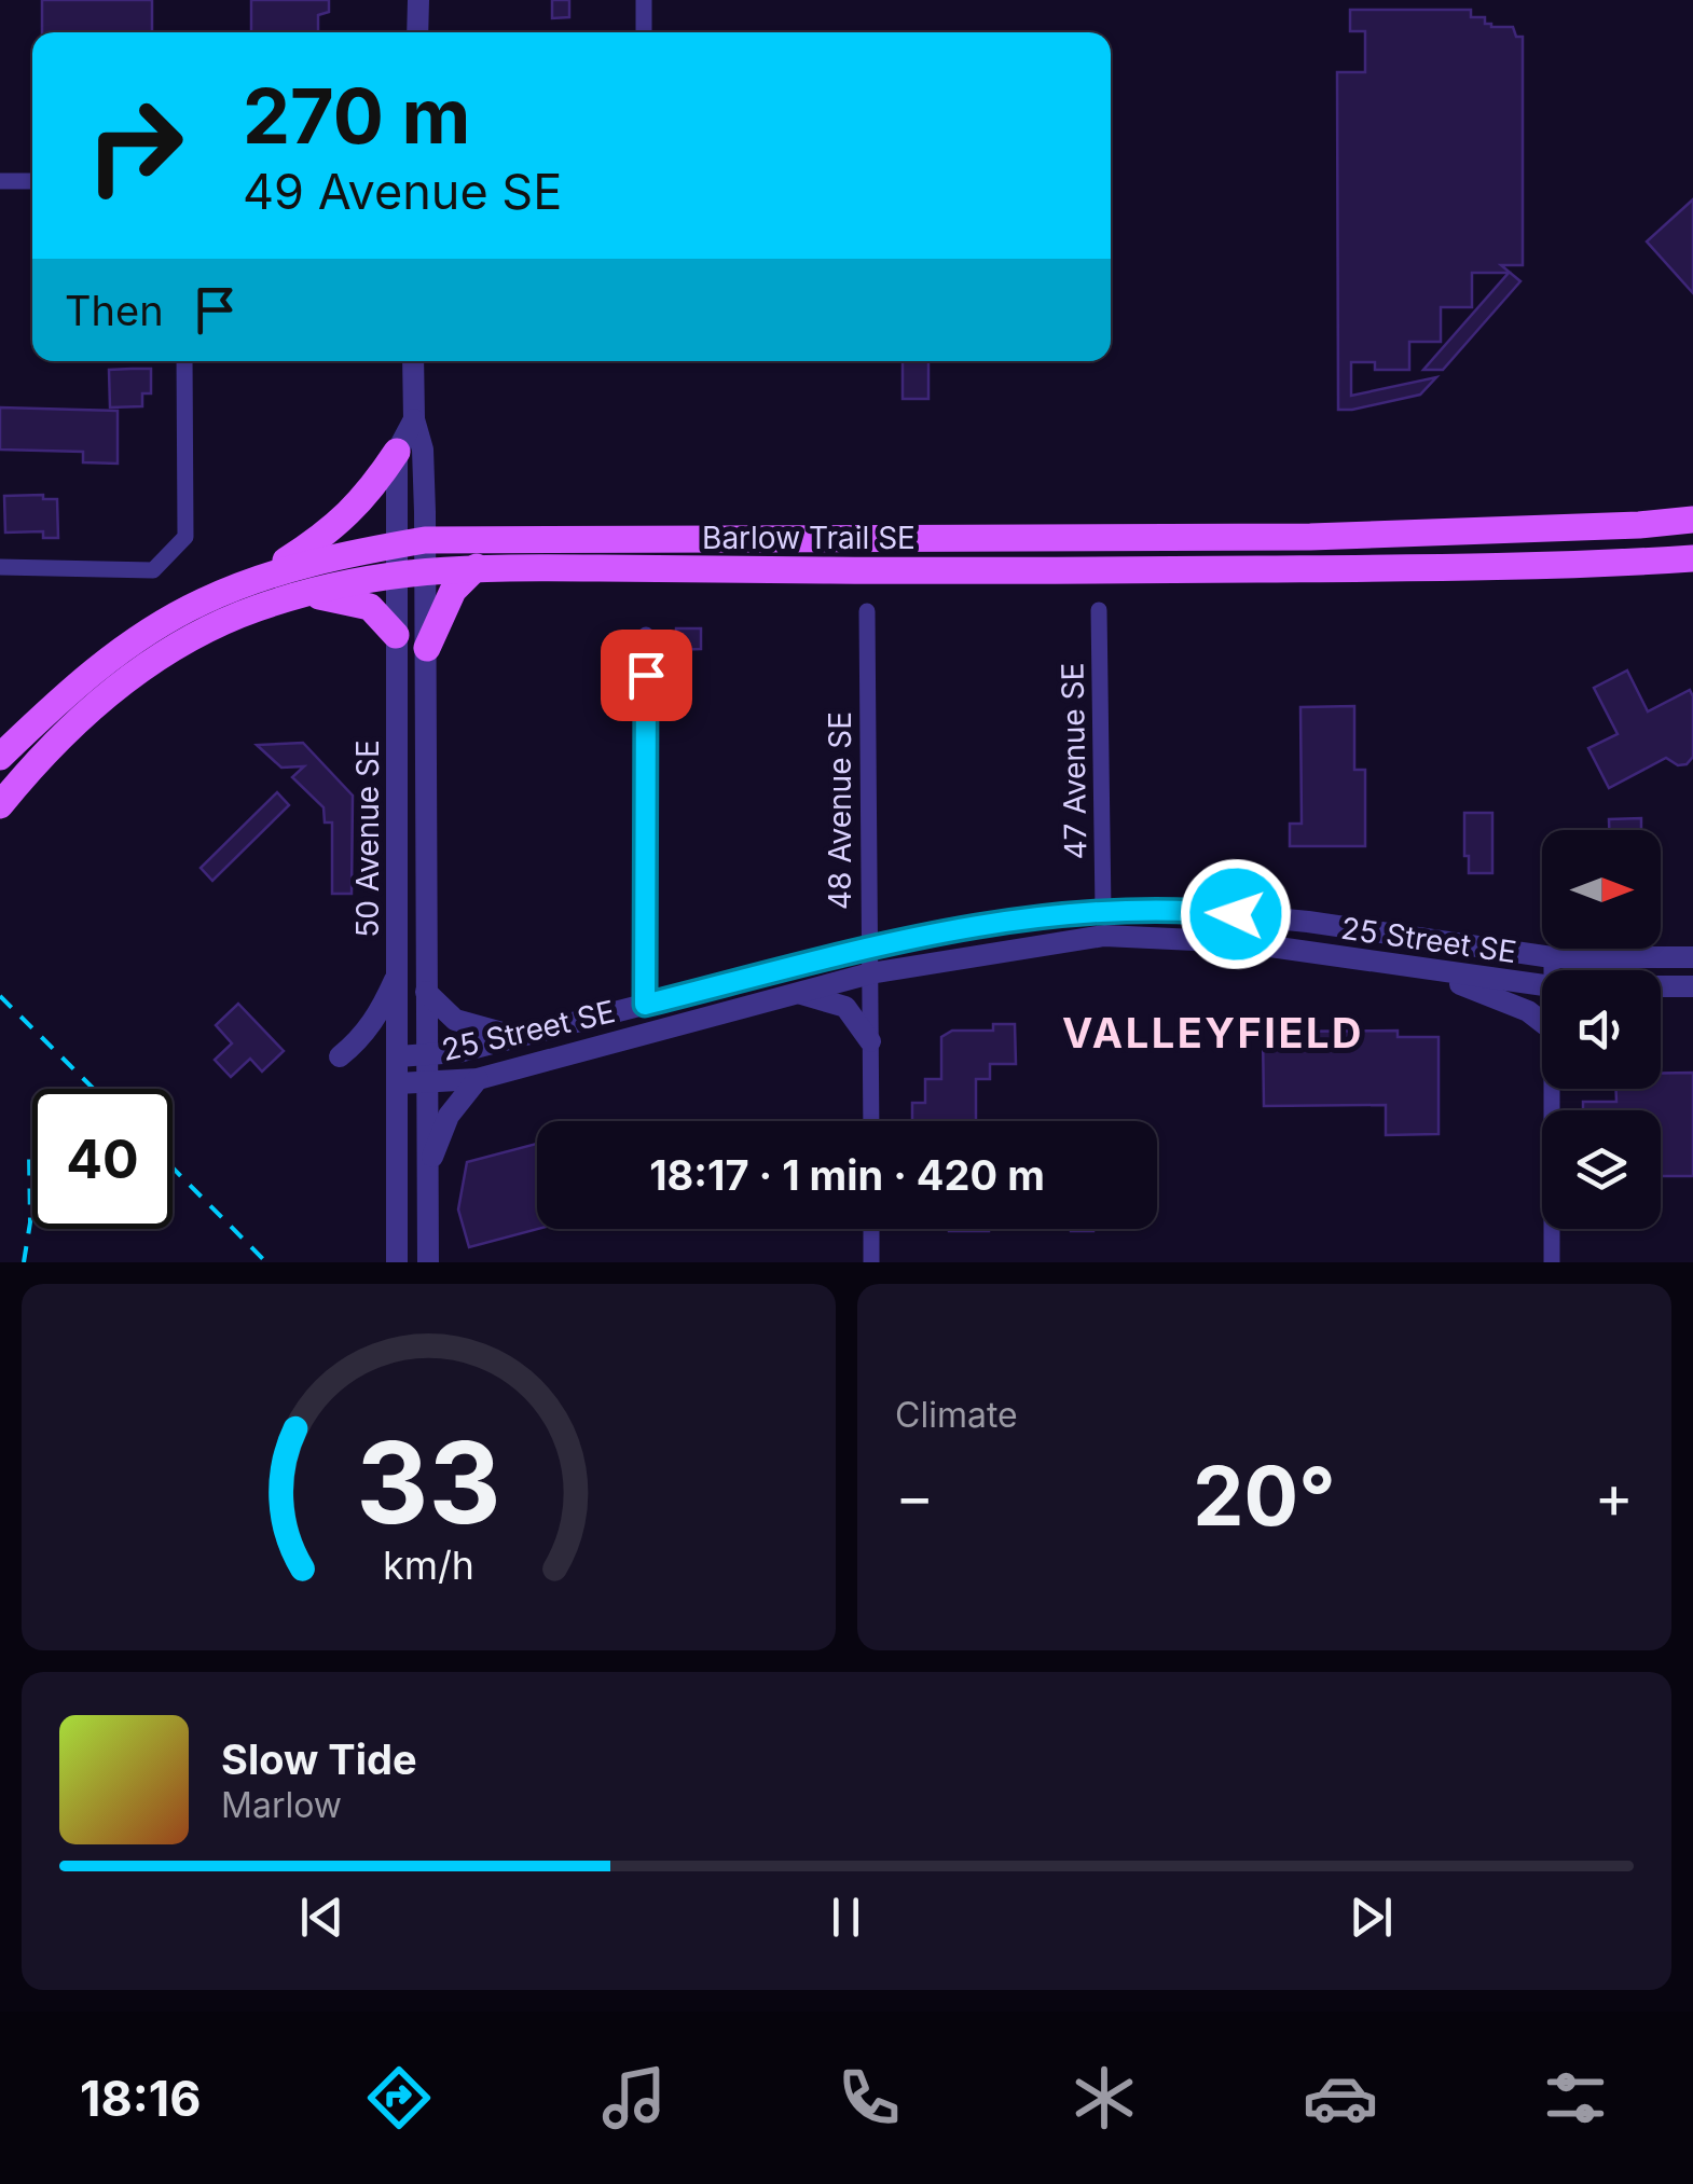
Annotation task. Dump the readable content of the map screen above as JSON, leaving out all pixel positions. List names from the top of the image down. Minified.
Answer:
{"streets":{"main road":["Barlow Trail SE"],"street":["47 Avenue SE","48 Avenue SE","50 Avenue SE","25 Street SE"]},"crossings":[["Barlow Trail SE","50 Avenue SE"],["47 Avenue SE","25 Street SE"],["48 Avenue SE","25 Street SE"],["50 Avenue SE","25 Street SE"]],"districts":["VALLEYFIELD"],"north":"right","page":{"turn":["270 m","49 Avenue SE"],"then":"Then","limit":"40","trip":"18:17 · 1 min · 420 m","tile":"Climate","heat":["−","20°","+"],"song":["Slow Tide","Marlow"],"tabs":"18:16","gauge":["33","km/h"]}}
